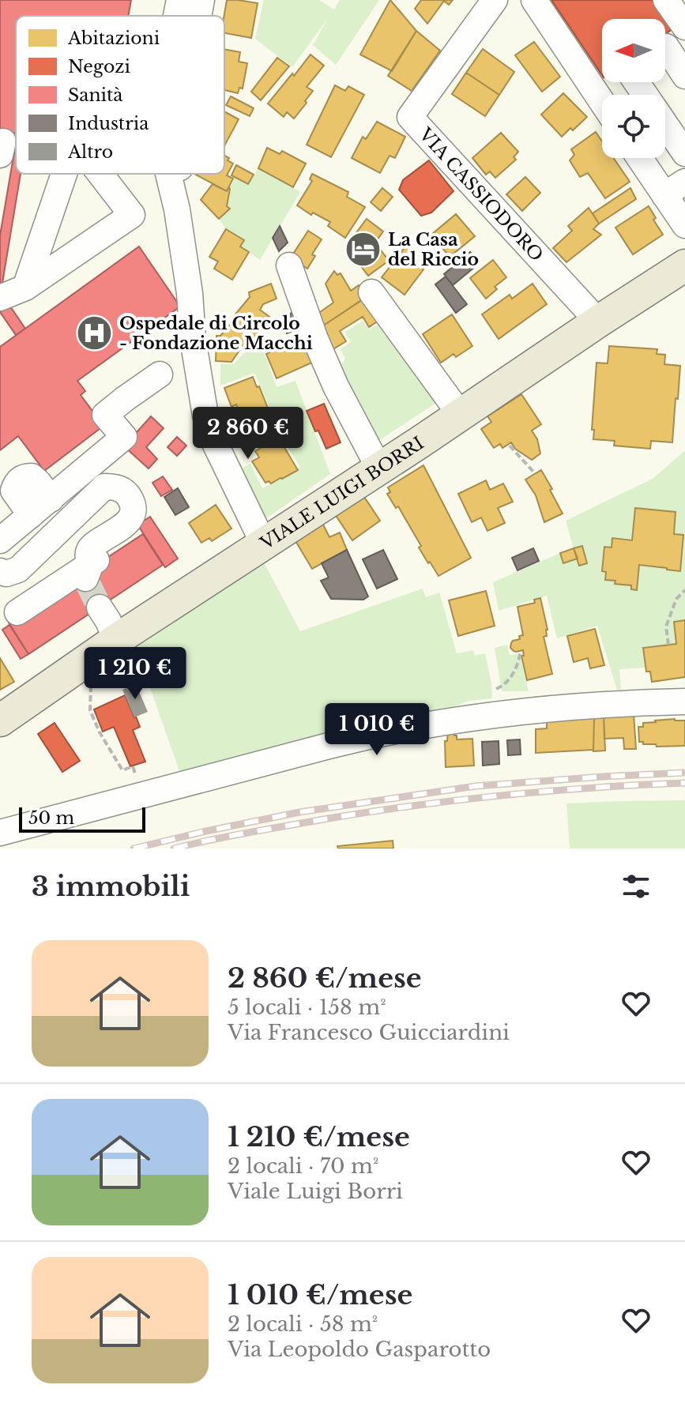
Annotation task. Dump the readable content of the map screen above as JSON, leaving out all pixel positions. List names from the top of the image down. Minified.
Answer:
{"streets":{"main road":["VIALE LUIGI BORRI"],"street":["VIA CASSIODORO"]},"crossings":[["VIA CASSIODORO","VIALE LUIGI BORRI"]],"places":{"hotel":["La Casa del Riccio"],"hospital":["Ospedale di Circolo - Fondazione Macchi"]},"legend":["Abitazioni","Negozi","Sanità","Industria","Altro"],"scale_bar":"50 m","north":"left","page":{"price":["2 860 €","1 210 €","1 010 €"],"scale":"50 m","heading":"3 immobili","list":[{"name":"2 860 €/mese","note":"5 locali · 158 m² · Via Francesco Guicciardini"},{"name":"1 210 €/mese","note":"2 locali · 70 m² · Viale Luigi Borri"},{"name":"1 010 €/mese","note":"2 locali · 58 m² · Via Leopoldo Gasparotto"}]}}
